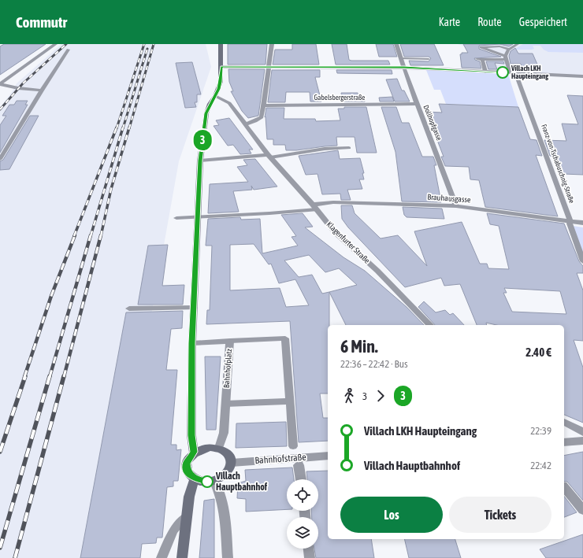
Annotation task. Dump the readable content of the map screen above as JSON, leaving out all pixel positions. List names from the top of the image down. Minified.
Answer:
{"streets":{"street":["Gabelsbergerstraße","Dollhopfgasse","Franz-von-Tschabuschnig-Straße","Brauhausgasse","Klagenfurter Straße","Bahnhofplatz","Bahnhofstraße"]},"crossings":[["Gabelsbergerstraße","Dollhopfgasse"],["Dollhopfgasse","Brauhausgasse"],["Franz-von-Tschabuschnig-Straße","Brauhausgasse"],["Brauhausgasse","Klagenfurter Straße"],["Bahnhofplatz","Bahnhofstraße"]],"places":["Villach LKH Haupteingang","Villach Hauptbahnhof"],"lines":["bus line 3"],"page":{"header":"Commutr","nav":["Karte","Route","Gespeichert"],"on_map":"3","heading":["6 Min.","22:36 – 22:42 · Bus","2.40 €"],"legs":["3","3"],"list":[{"name":"Villach LKH Haupteingang","value":"22:39"},{"name":"Villach Hauptbahnhof","value":"22:42"}],"buttons":["Los","Tickets"]}}
